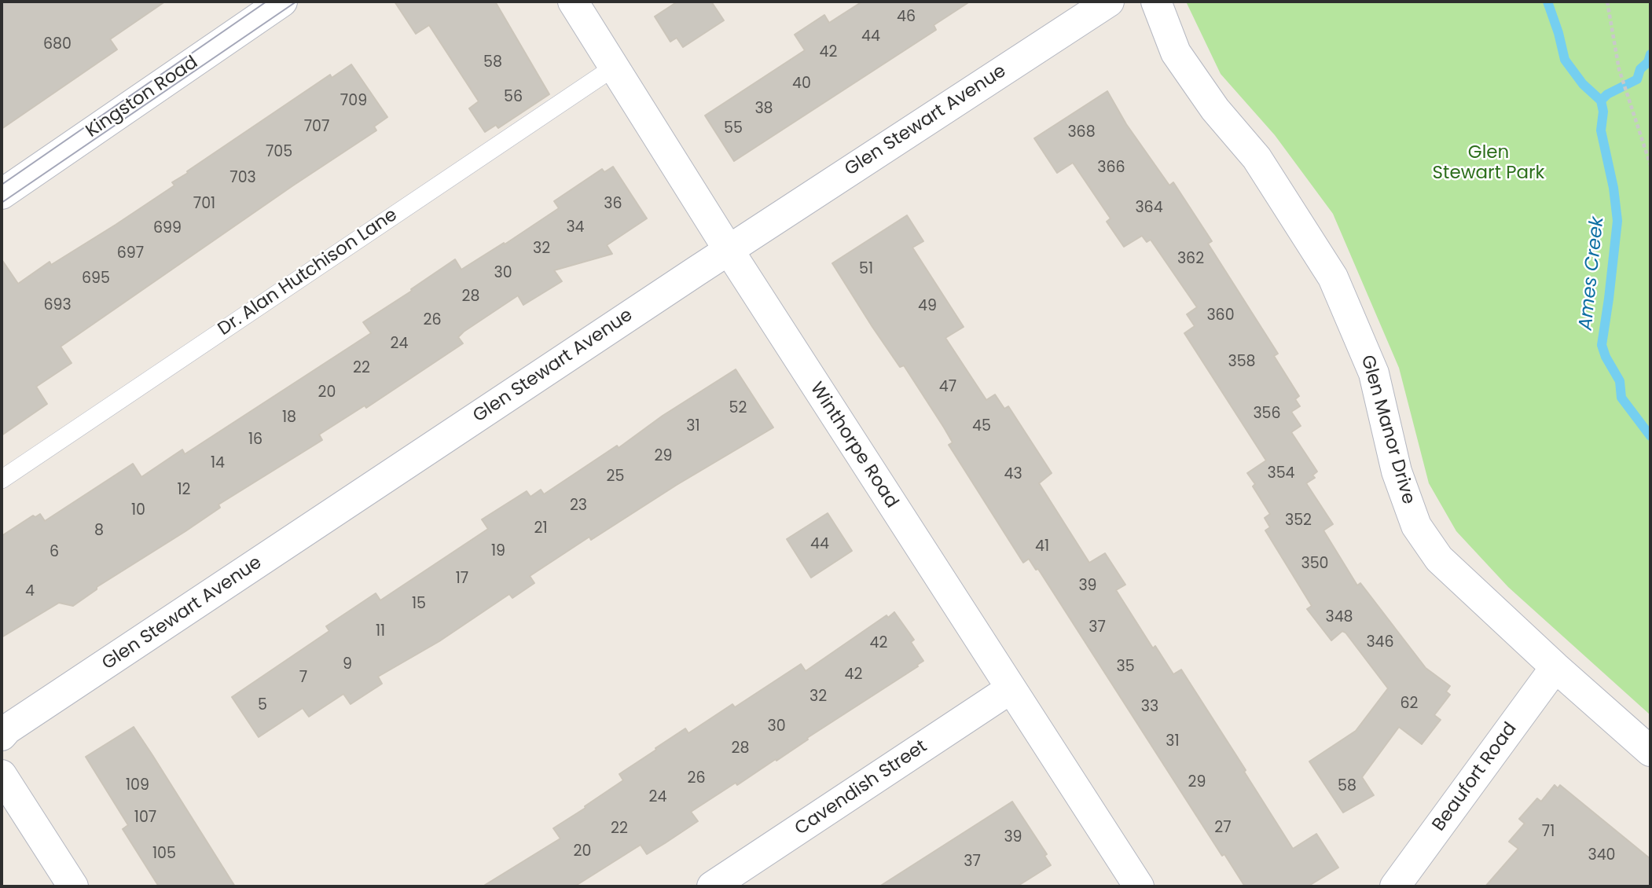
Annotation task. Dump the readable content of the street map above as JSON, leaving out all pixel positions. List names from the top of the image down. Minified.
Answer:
{"streets":{"street":["Kingston Road","Glen Stewart Avenue","Glen Manor Drive","Winthorpe Road","Beaufort Road","Cavendish Street"],"lane":["Dr. Alan Hutchison Lane"]},"crossings":[["Glen Stewart Avenue","Winthorpe Road"],["Dr. Alan Hutchison Lane","Winthorpe Road"],["Glen Manor Drive","Beaufort Road"],["Winthorpe Road","Cavendish Street"]],"water":["Ames Creek"],"parks":["Glen Stewart Park"],"house_numbers":["46","44","680","42","58","40","56","709","38","707","55","368","705","366","703","701","36","364","34","699","32","697","362","51","30","695","28","693","49","360","26","24","358","22","47","20","52","356","18","31","45","16","29","14","354","43","25","12","23","10","352","21","8","44","41","19","6","350","17","39","4","15","348","37","11","346","42","9","35","42","7","32","62","5","33","30","31","28","26","29","109","58","24","107","27","22","71","39","20","105","340","37"]}
